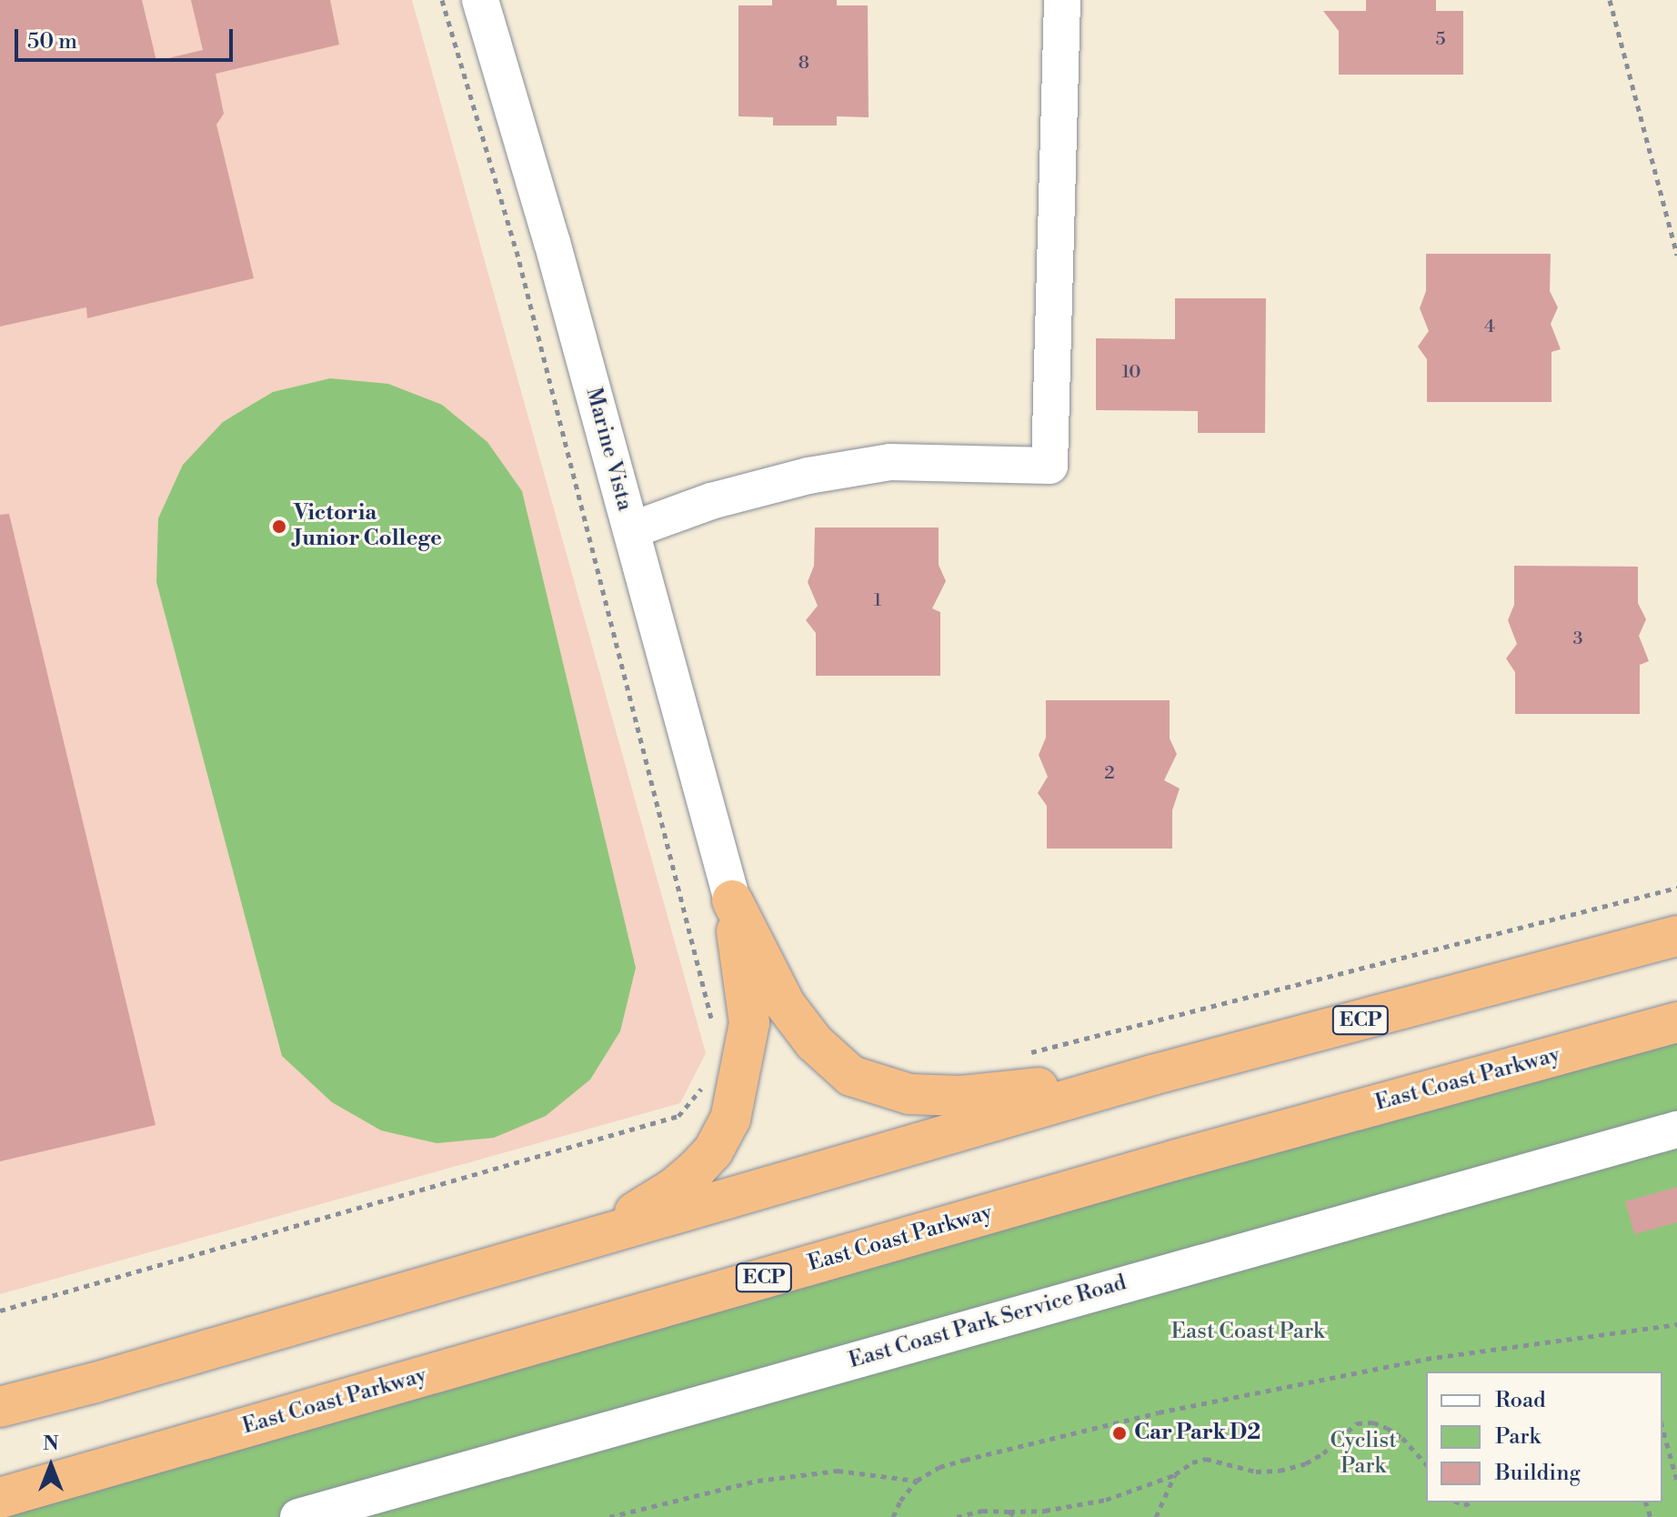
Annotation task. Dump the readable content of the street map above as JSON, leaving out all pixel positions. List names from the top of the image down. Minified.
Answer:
{"streets":{"highway":["ECP","East Coast Parkway"],"street":["Marine Vista","East Coast Park Service Road"]},"parks":["East Coast Park","Cyclist Park"],"places":["Victoria Junior College","Car Park D2"],"house_numbers":["5","8","4","10","1","3","2"],"legend":["Road","Park","Building"],"scale_bar":"50 m","north":"top"}
